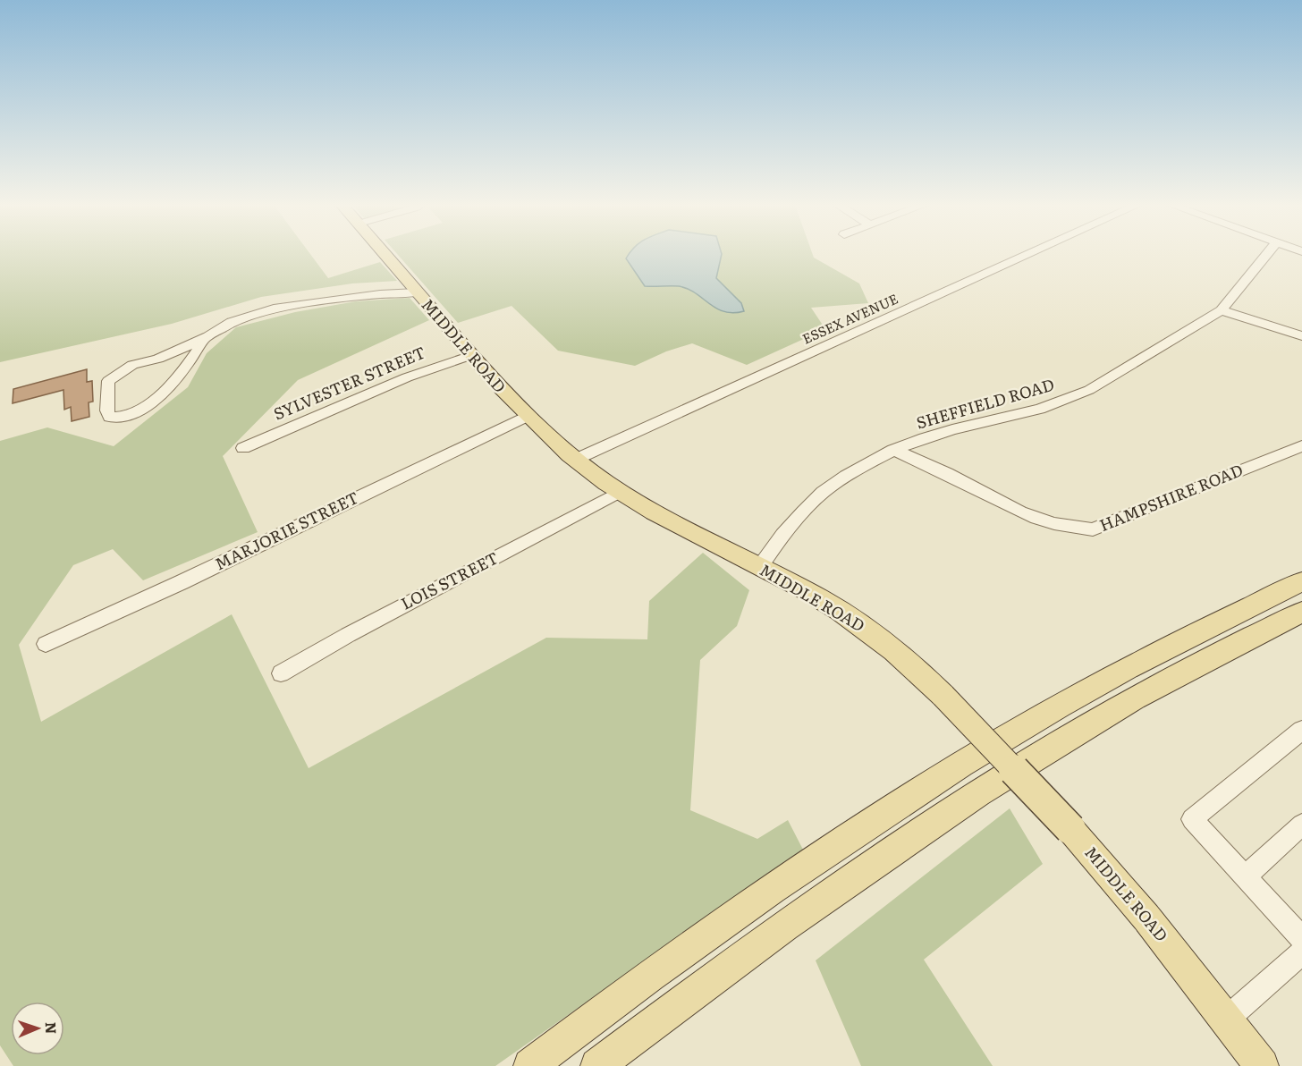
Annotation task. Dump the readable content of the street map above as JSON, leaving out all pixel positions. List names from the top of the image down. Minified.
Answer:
{"streets":{"main road":["MIDDLE ROAD"],"street":["ESSEX AVENUE","SYLVESTER STREET","SHEFFIELD ROAD","HAMPSHIRE ROAD","MARJORIE STREET","LOIS STREET"]},"crossings":[["ESSEX AVENUE","MIDDLE ROAD"],["MIDDLE ROAD","SYLVESTER STREET"],["MIDDLE ROAD","SHEFFIELD ROAD"],["MIDDLE ROAD","MARJORIE STREET"],["MIDDLE ROAD","LOIS STREET"],["SHEFFIELD ROAD","HAMPSHIRE ROAD"]],"north":"right"}
